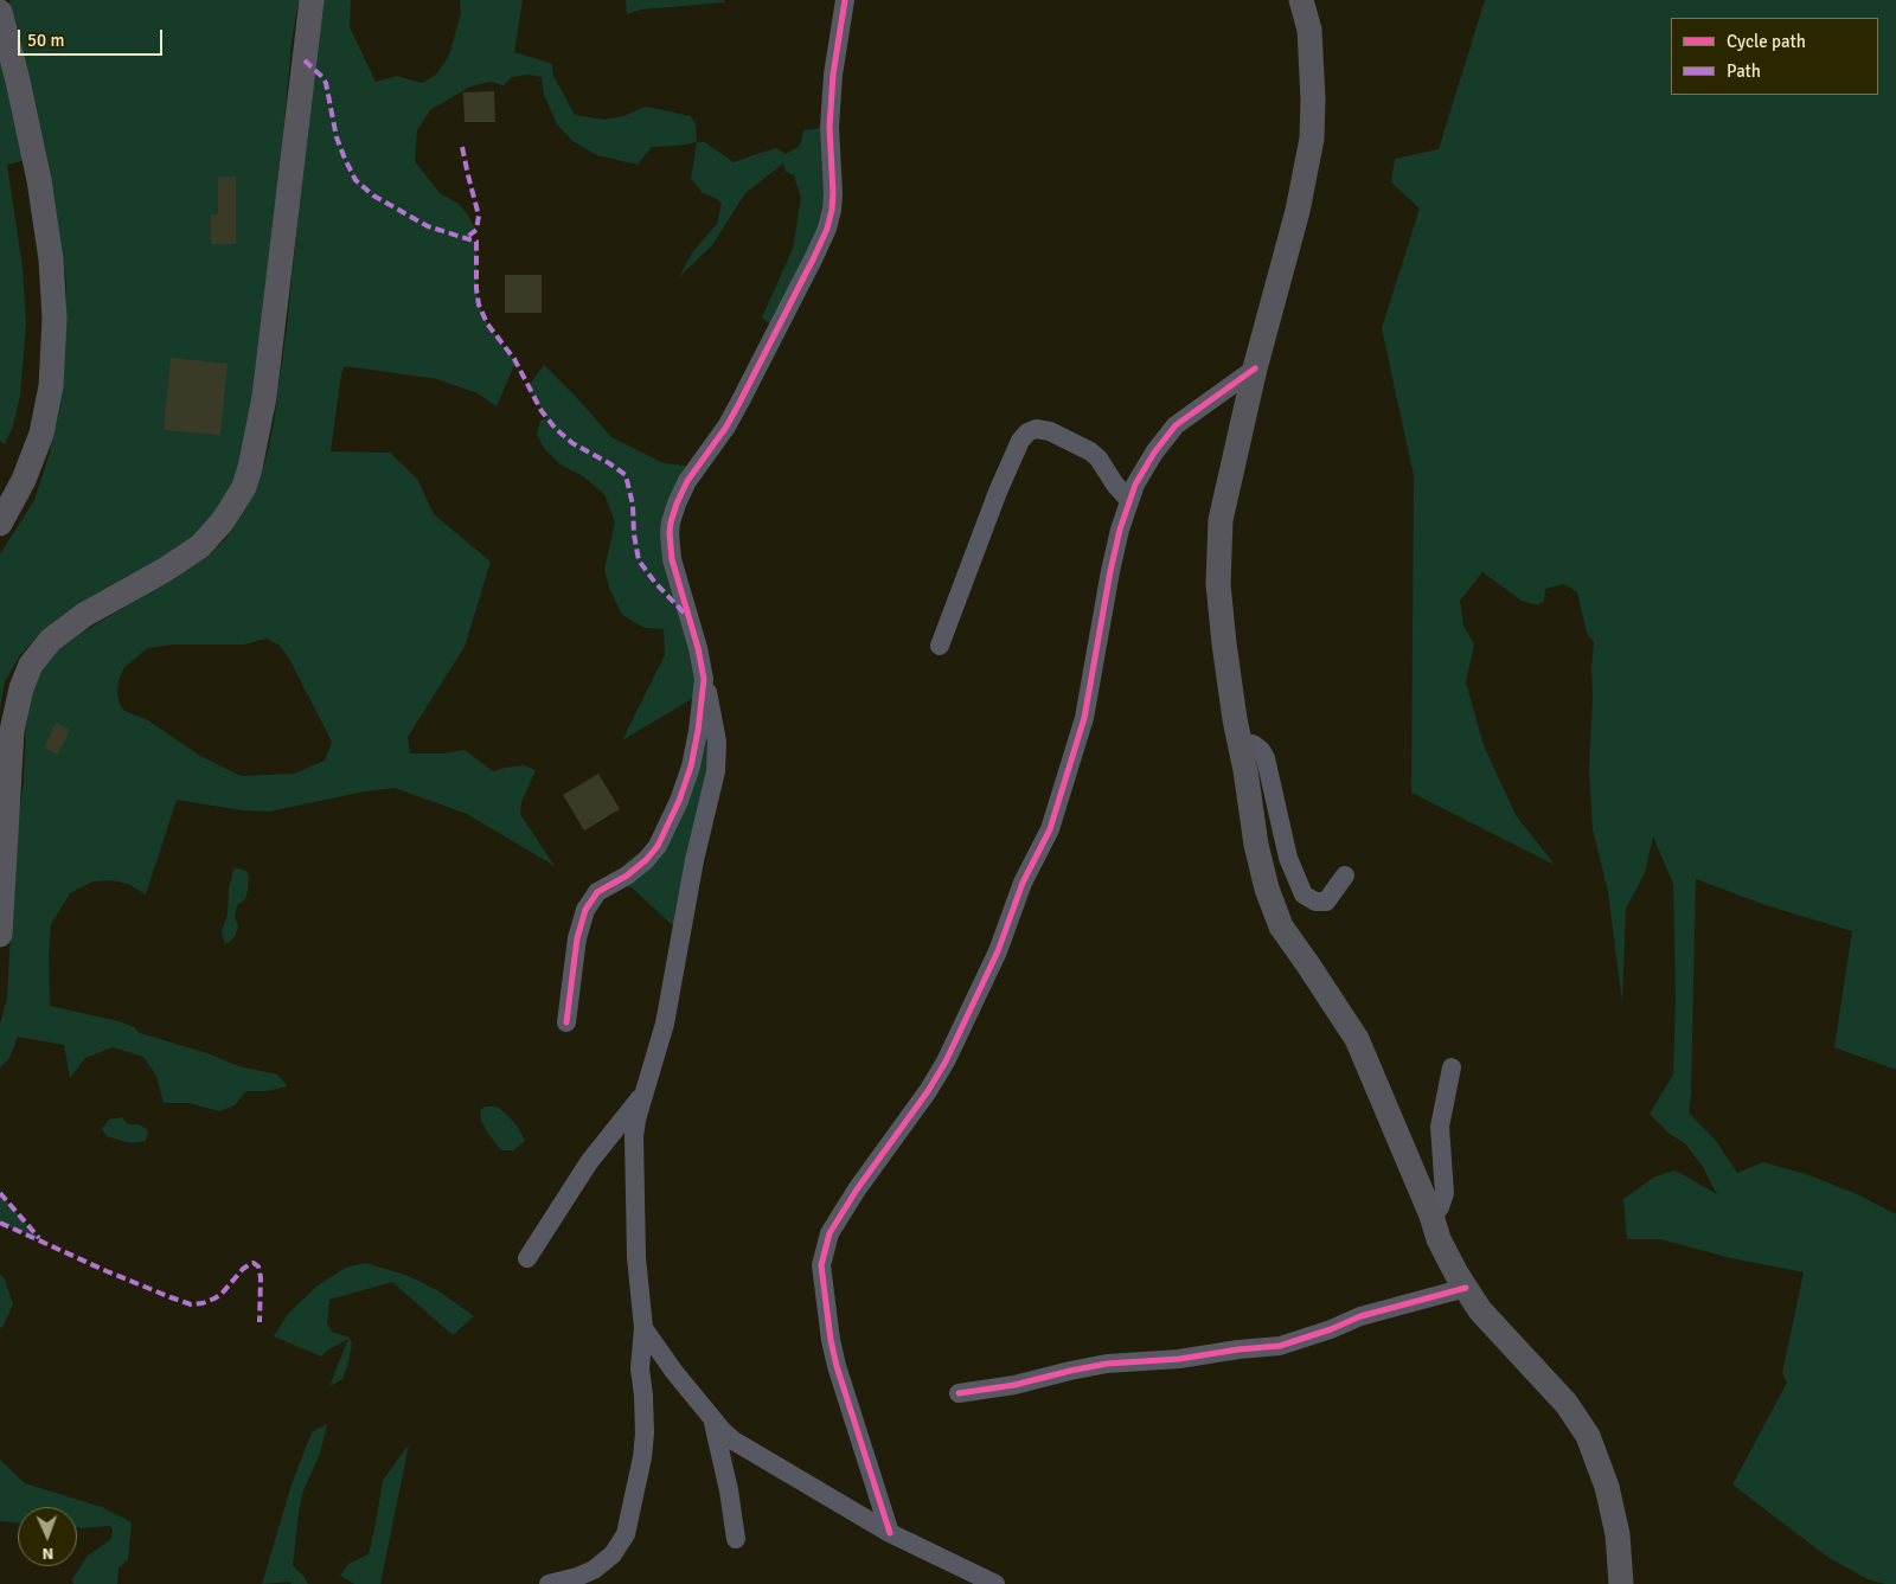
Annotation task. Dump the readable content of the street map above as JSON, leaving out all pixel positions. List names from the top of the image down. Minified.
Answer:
{"legend":["Cycle path","Path"],"scale_bar":"50 m","north":"bottom"}
